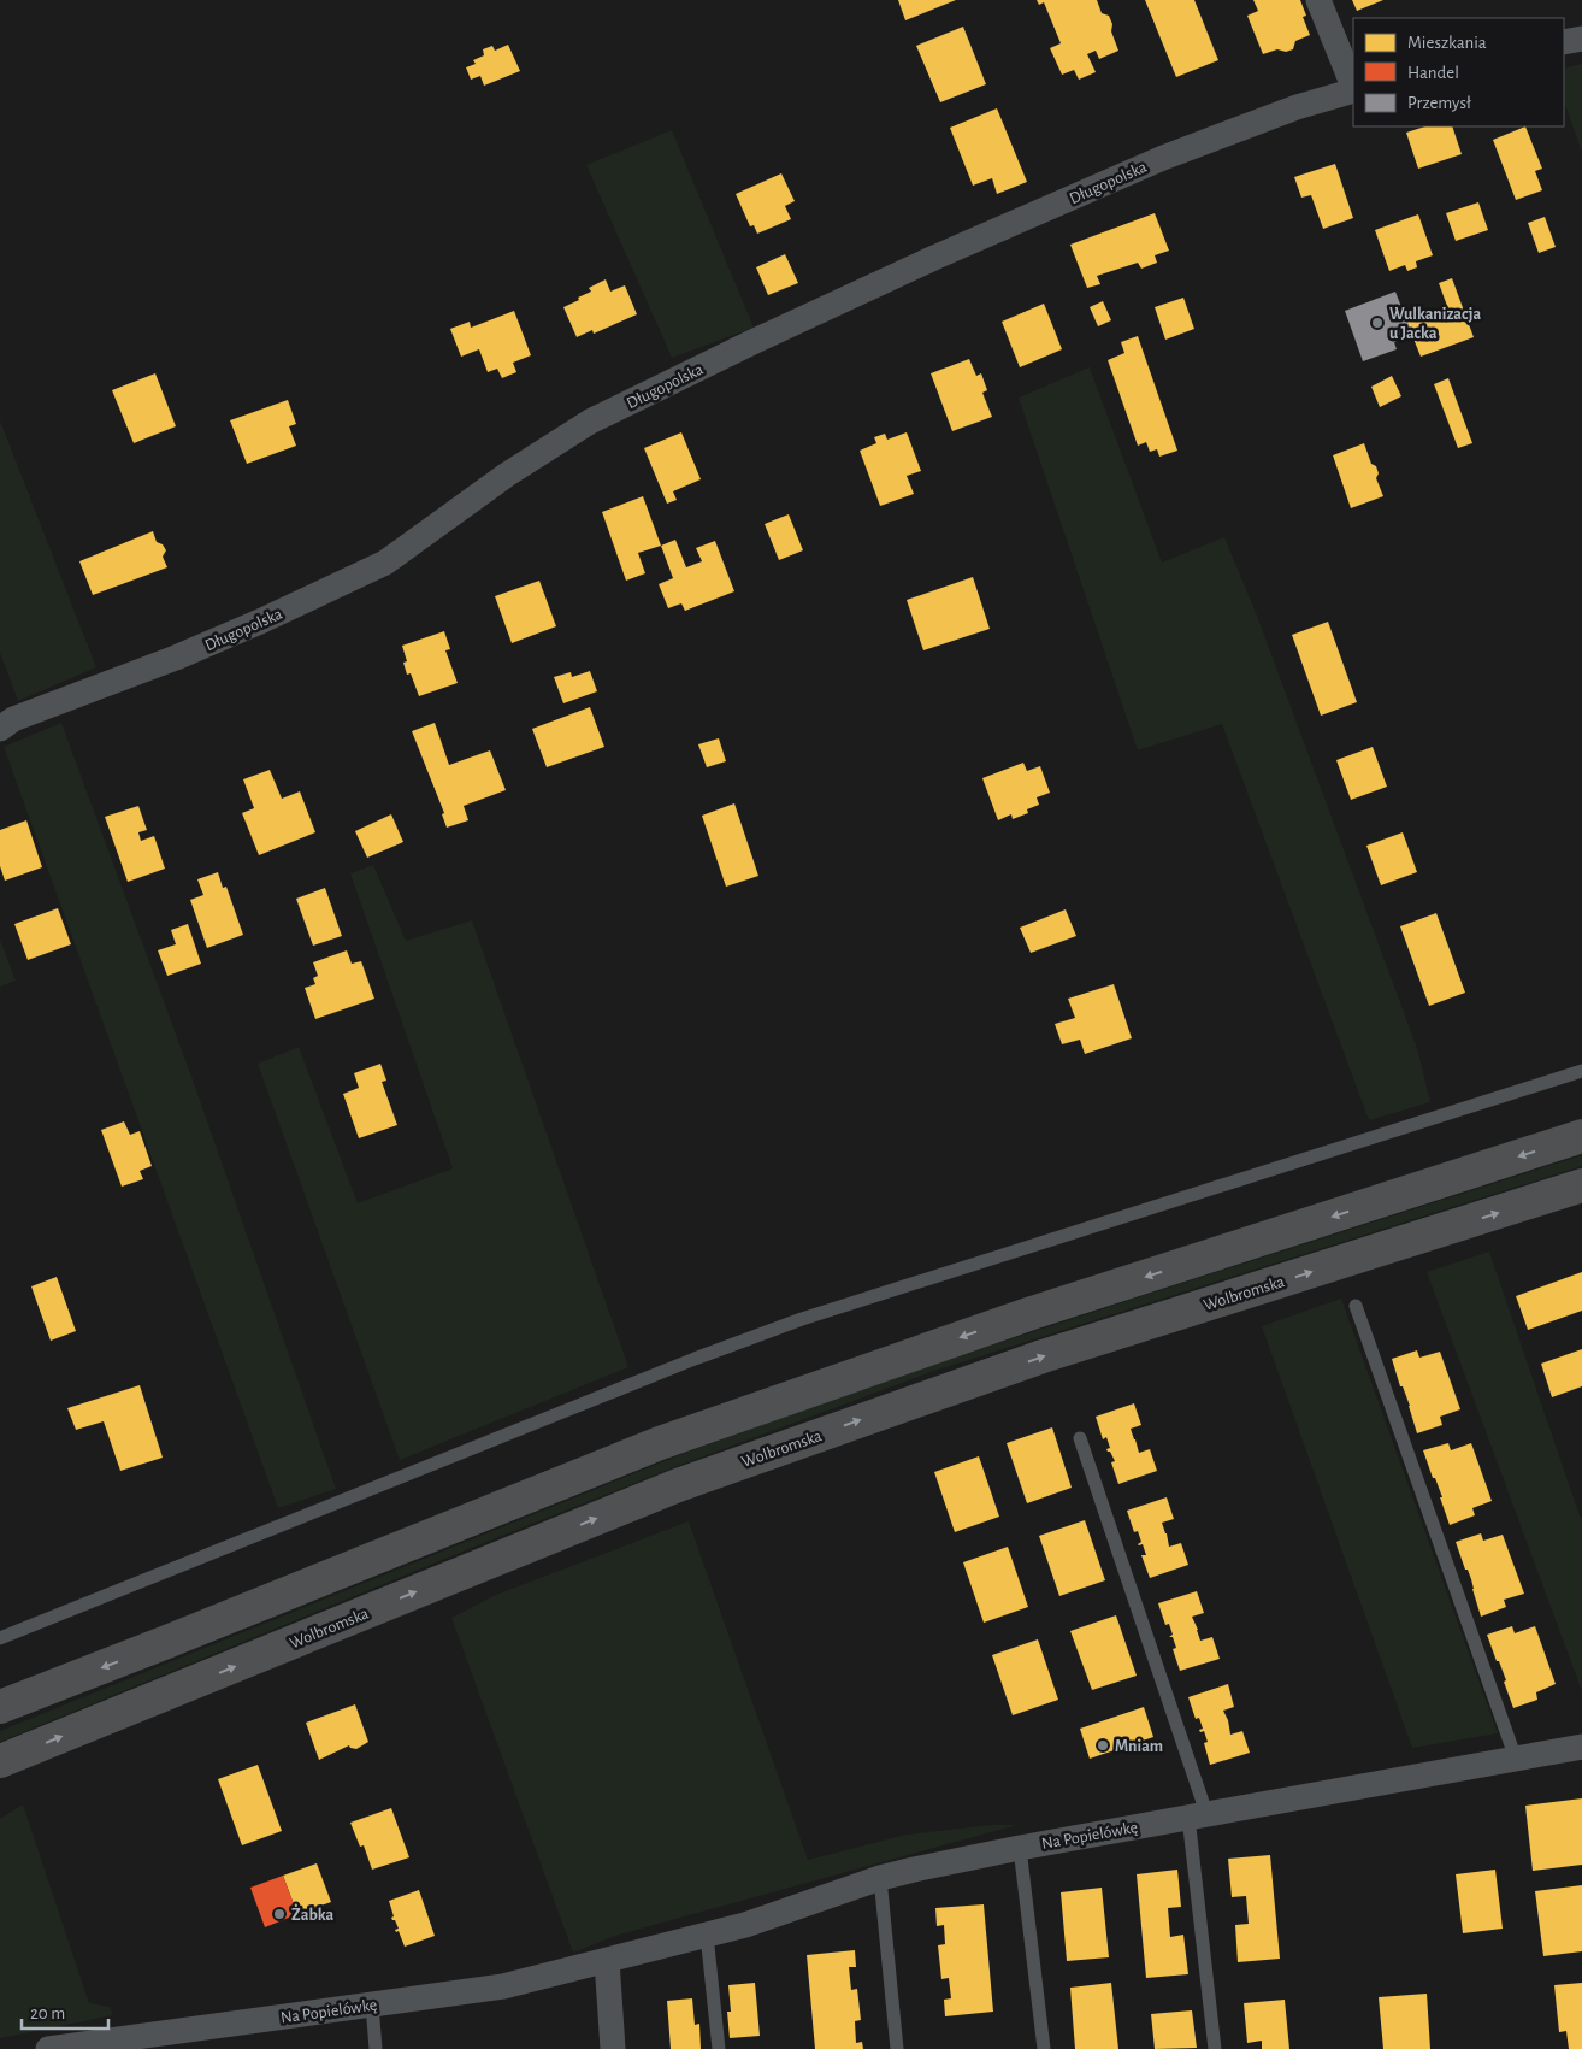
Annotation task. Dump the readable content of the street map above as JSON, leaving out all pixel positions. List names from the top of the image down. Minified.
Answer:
{"streets":{"main road":["Wolbromska"],"street":["Długopolska","Na Popielówkę"]},"places":["Wulkanizacja u Jacka","Mniam","Żabka"],"legend":["Mieszkania","Handel","Przemysł"],"scale_bar":"20 m"}
